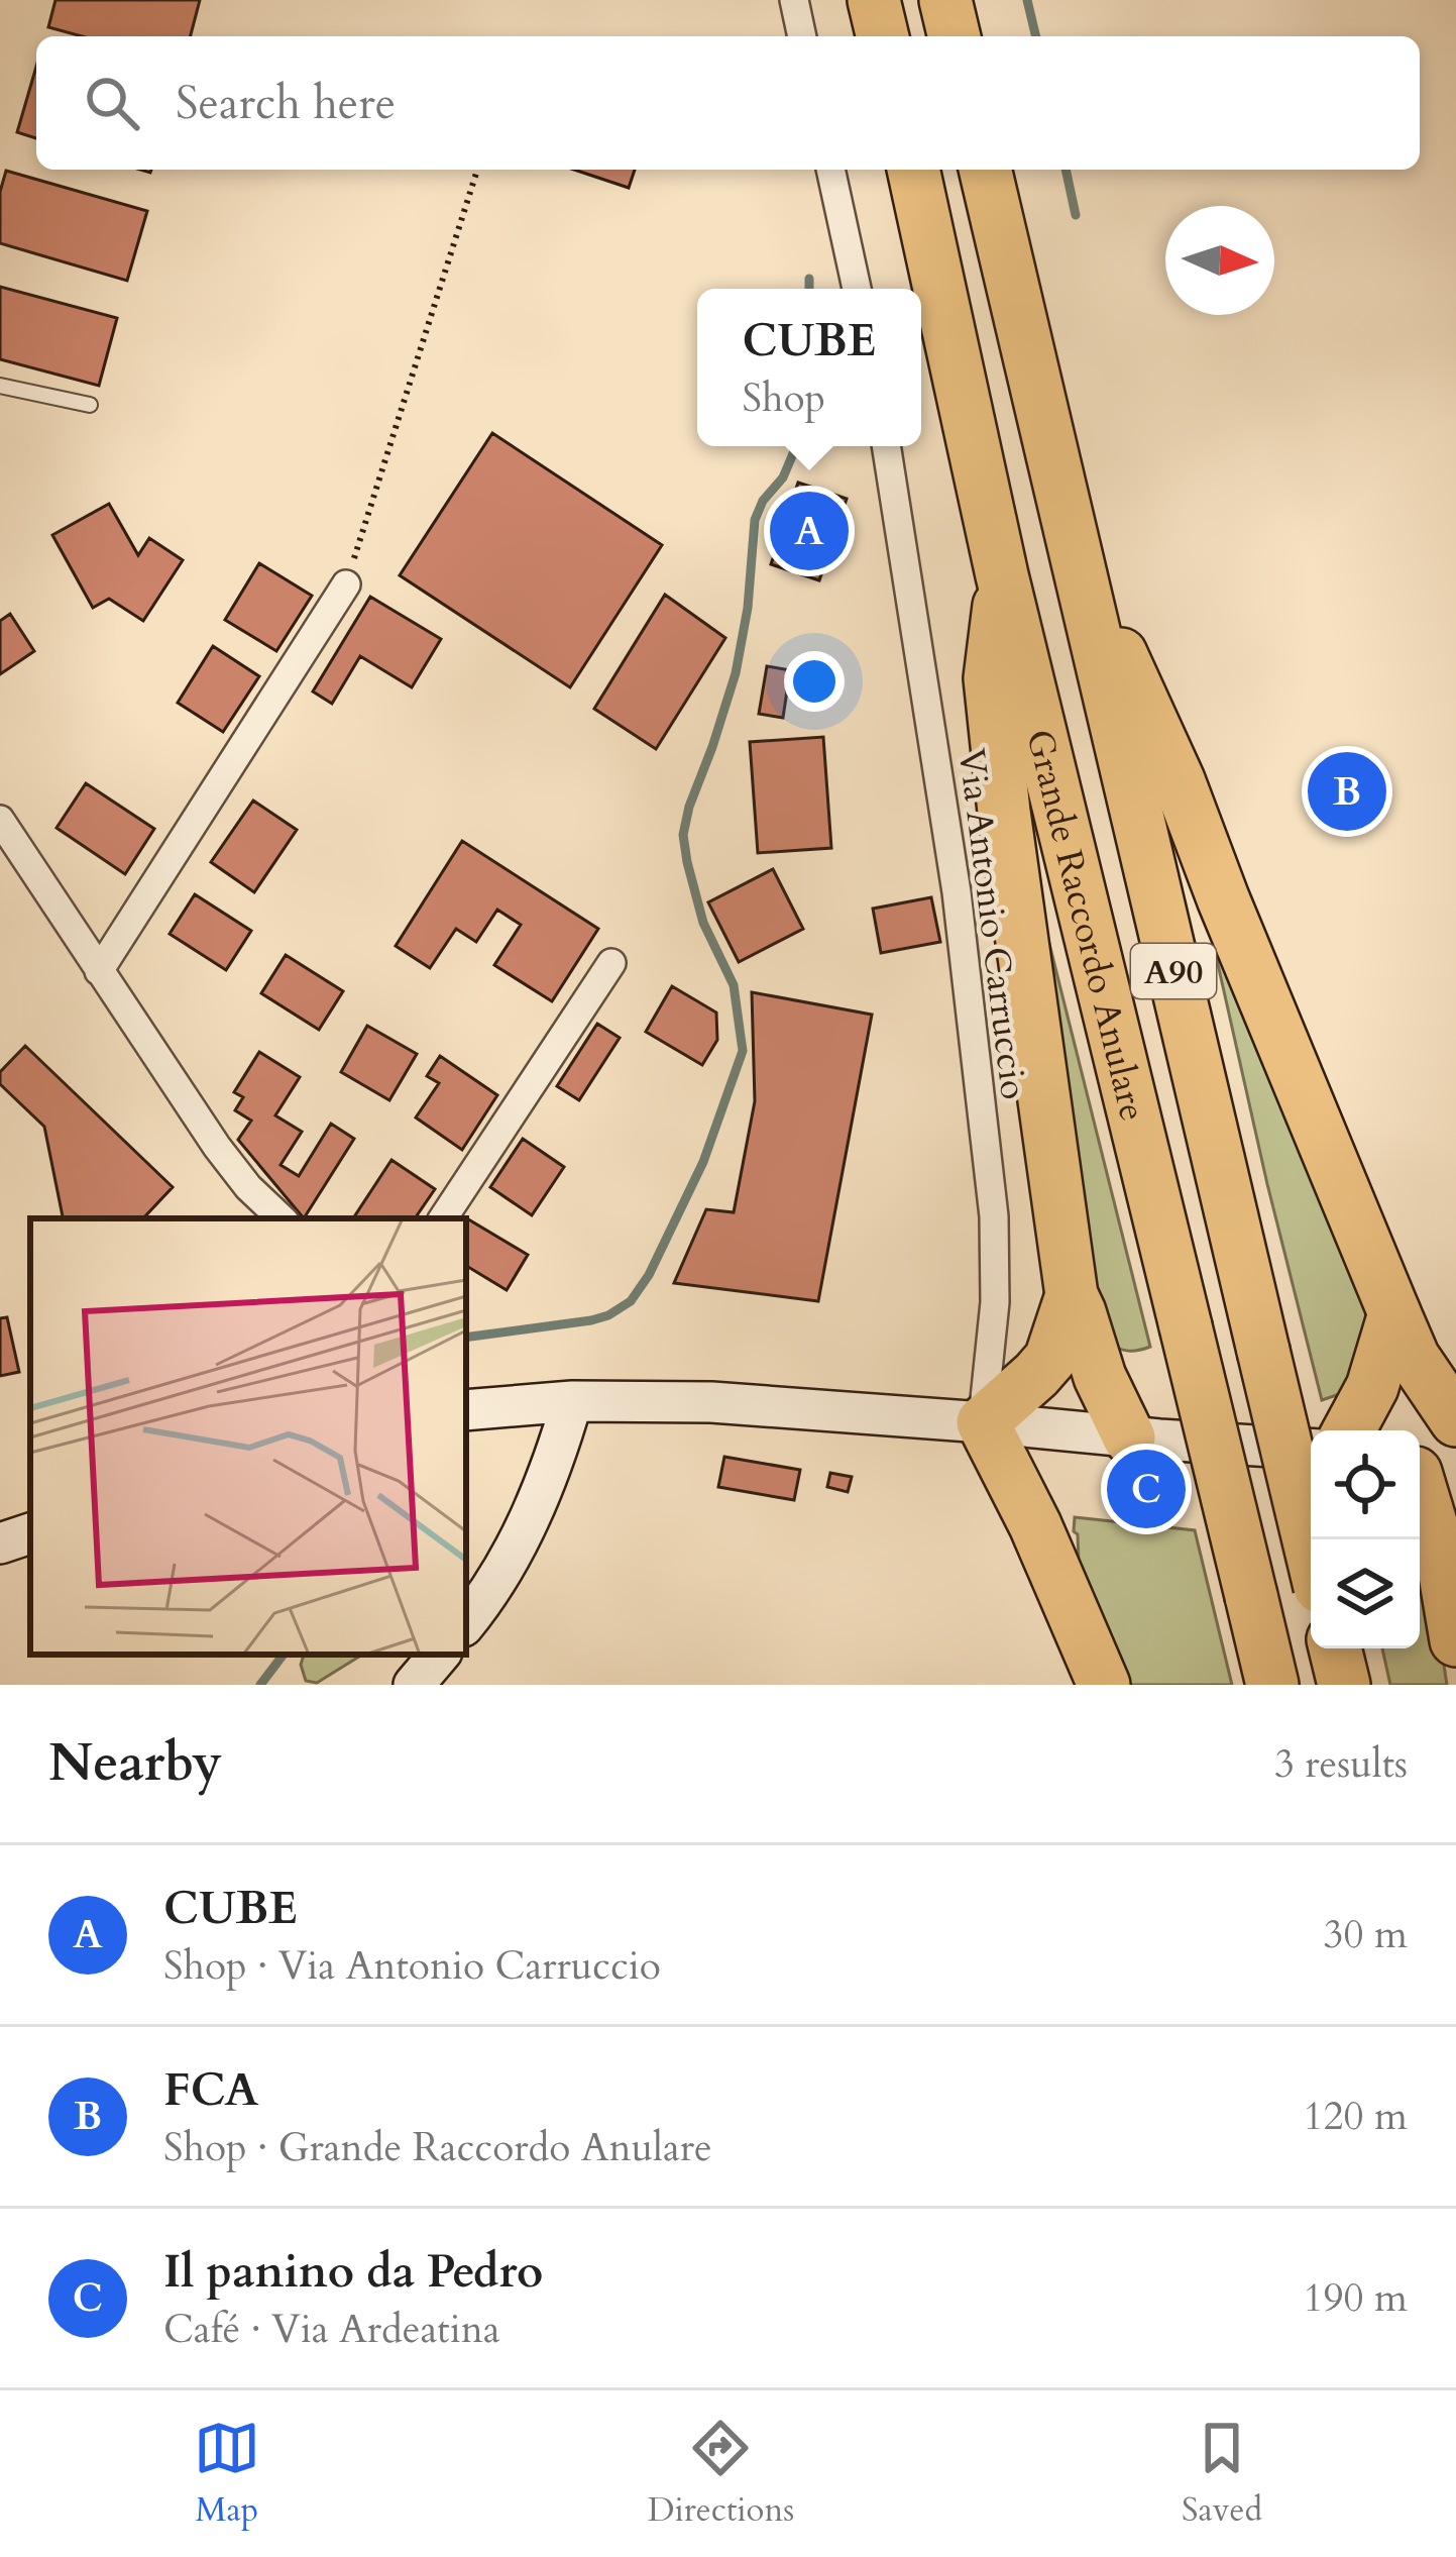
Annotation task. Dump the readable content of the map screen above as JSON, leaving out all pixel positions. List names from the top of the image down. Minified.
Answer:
{"streets":{"highway":["Grande Raccordo Anulare","A90"],"street":["Via Antonio Carruccio"]},"north":"right","page":{"search":"Search here","popup":["CUBE","Shop"],"pins":["A","B","C"],"heading":["Nearby","3 results"],"list":[{"mark":"A","name":"CUBE","note":"Shop · Via Antonio Carruccio","value":"30 m"},{"mark":"B","name":"FCA","note":"Shop · Grande Raccordo Anulare","value":"120 m"},{"mark":"C","name":"Il panino da Pedro","note":"Café · Via Ardeatina","value":"190 m"}],"nav":["Map","Directions","Saved"]}}
